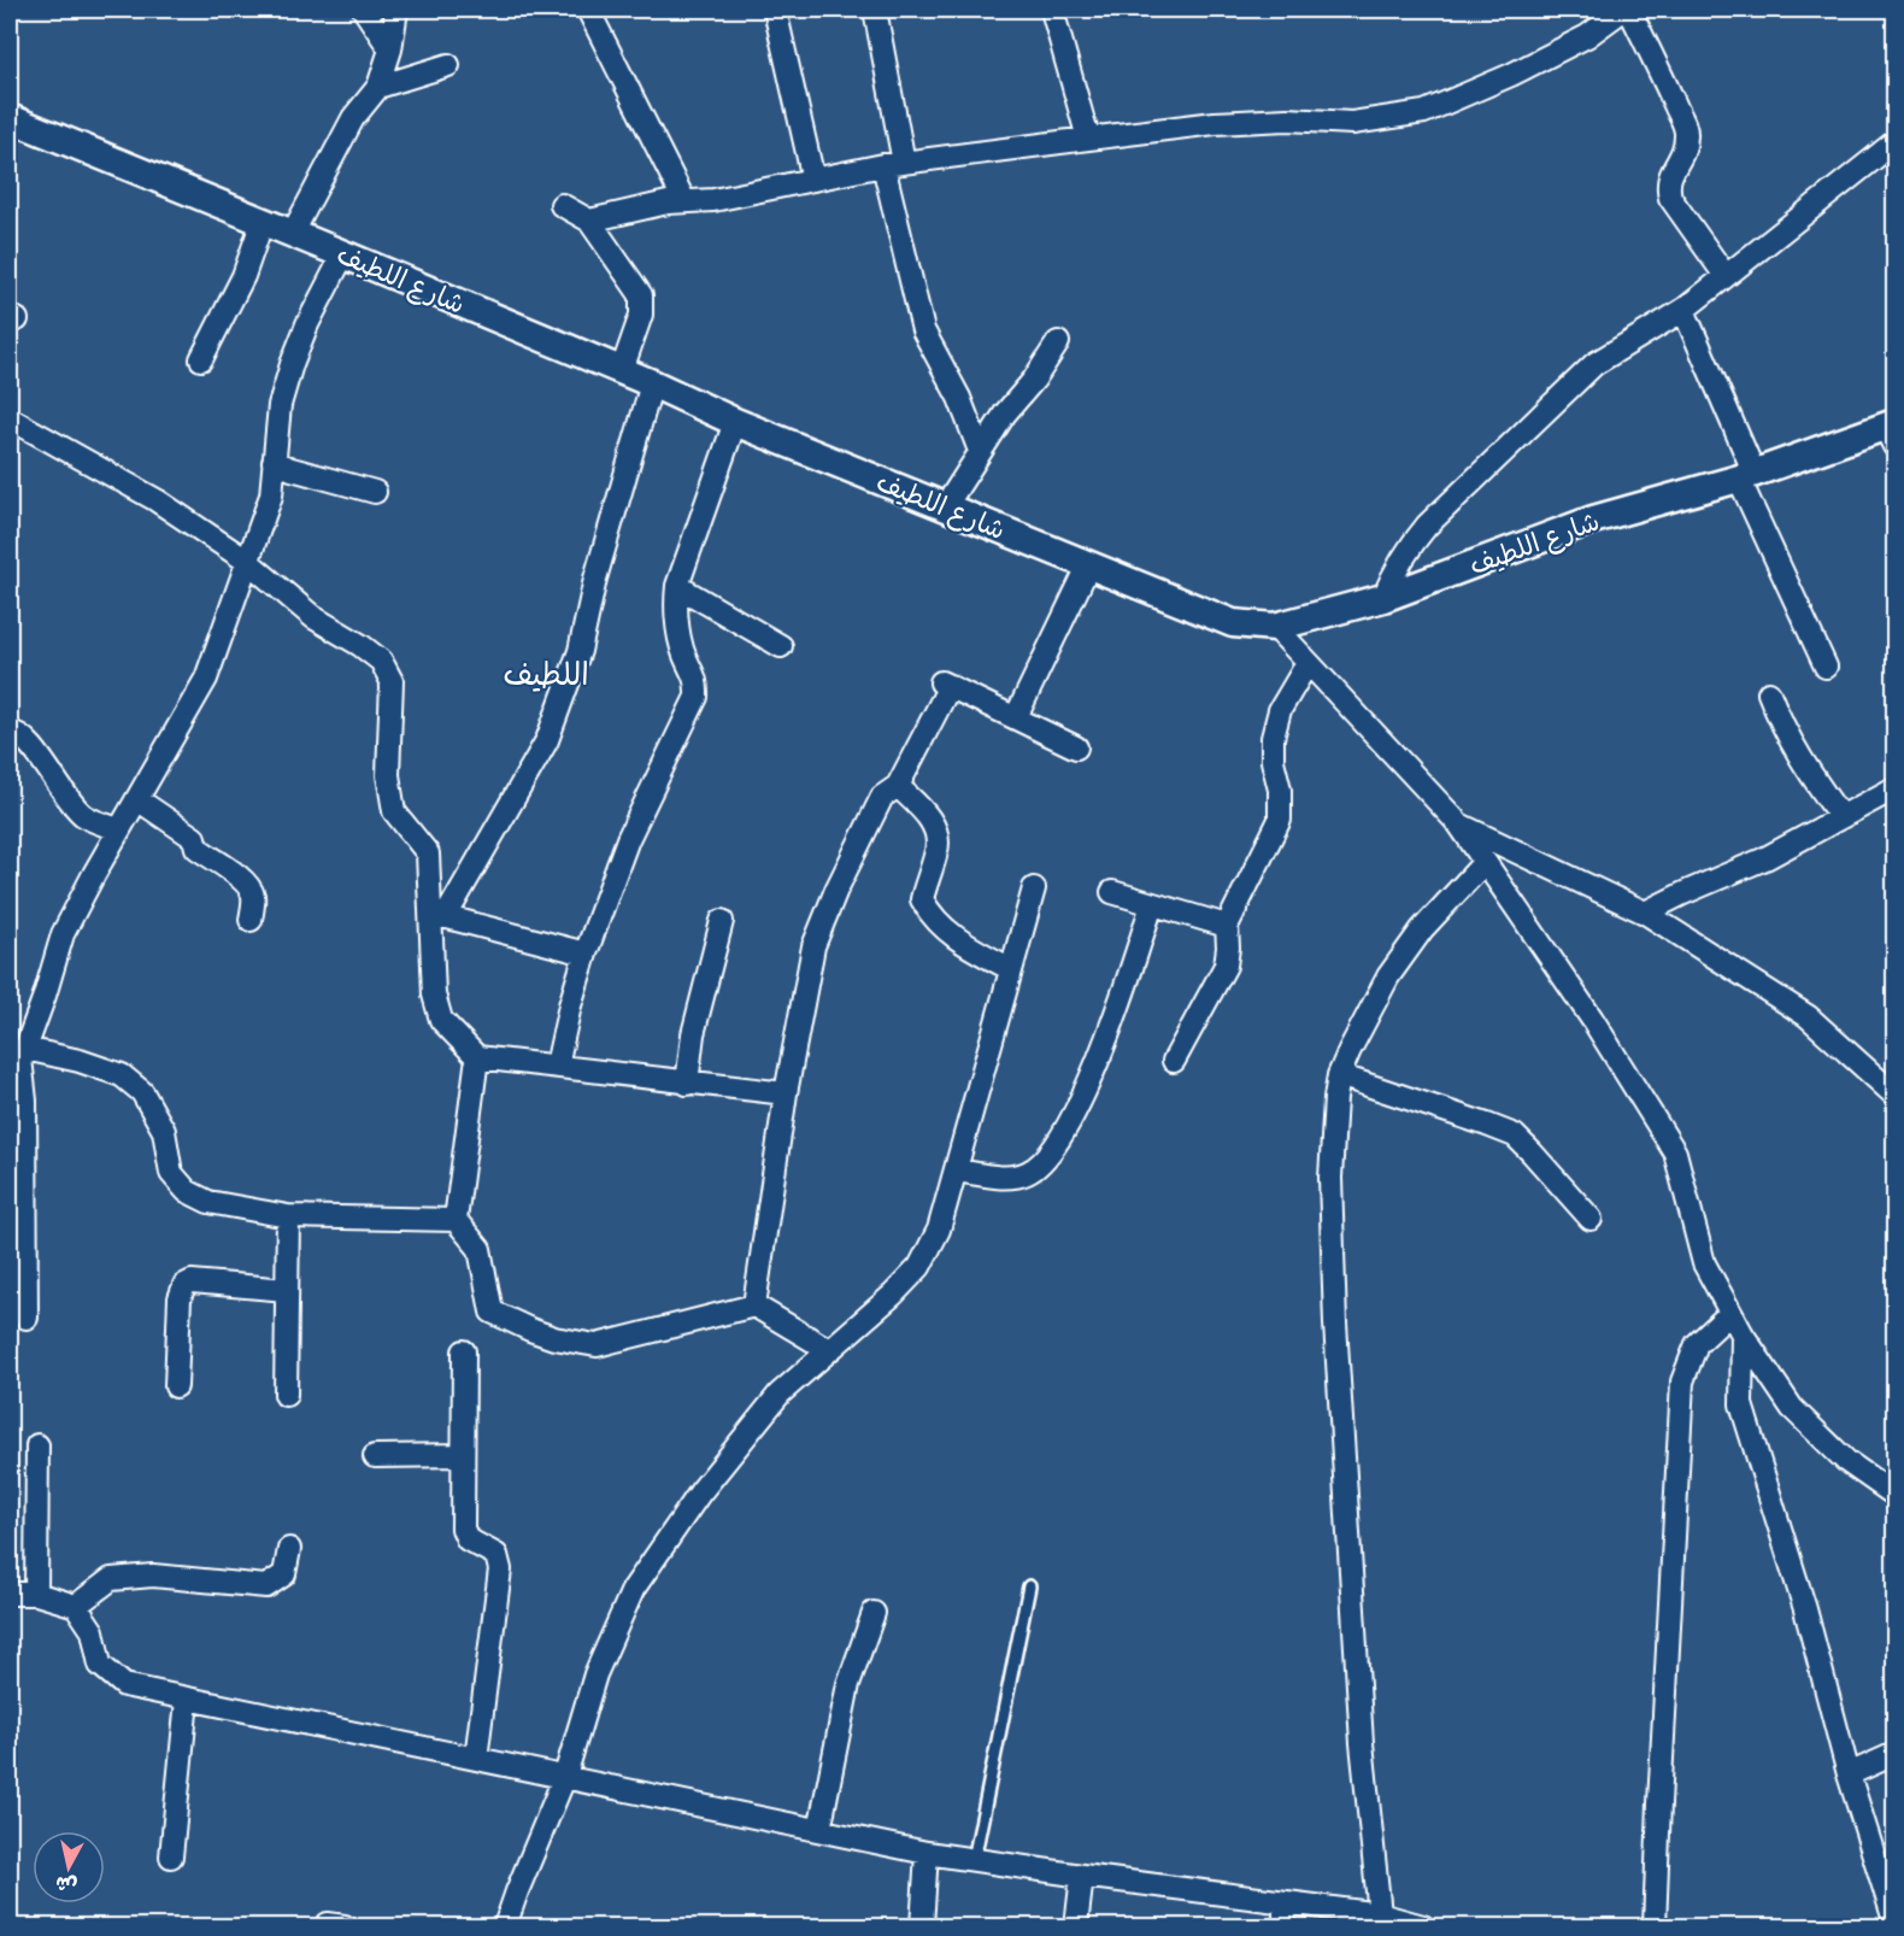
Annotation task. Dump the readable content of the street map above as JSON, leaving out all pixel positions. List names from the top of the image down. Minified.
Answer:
{"streets":{"street":["شارع اللطيف"]},"districts":["اللطيف"],"north":"bottom"}
